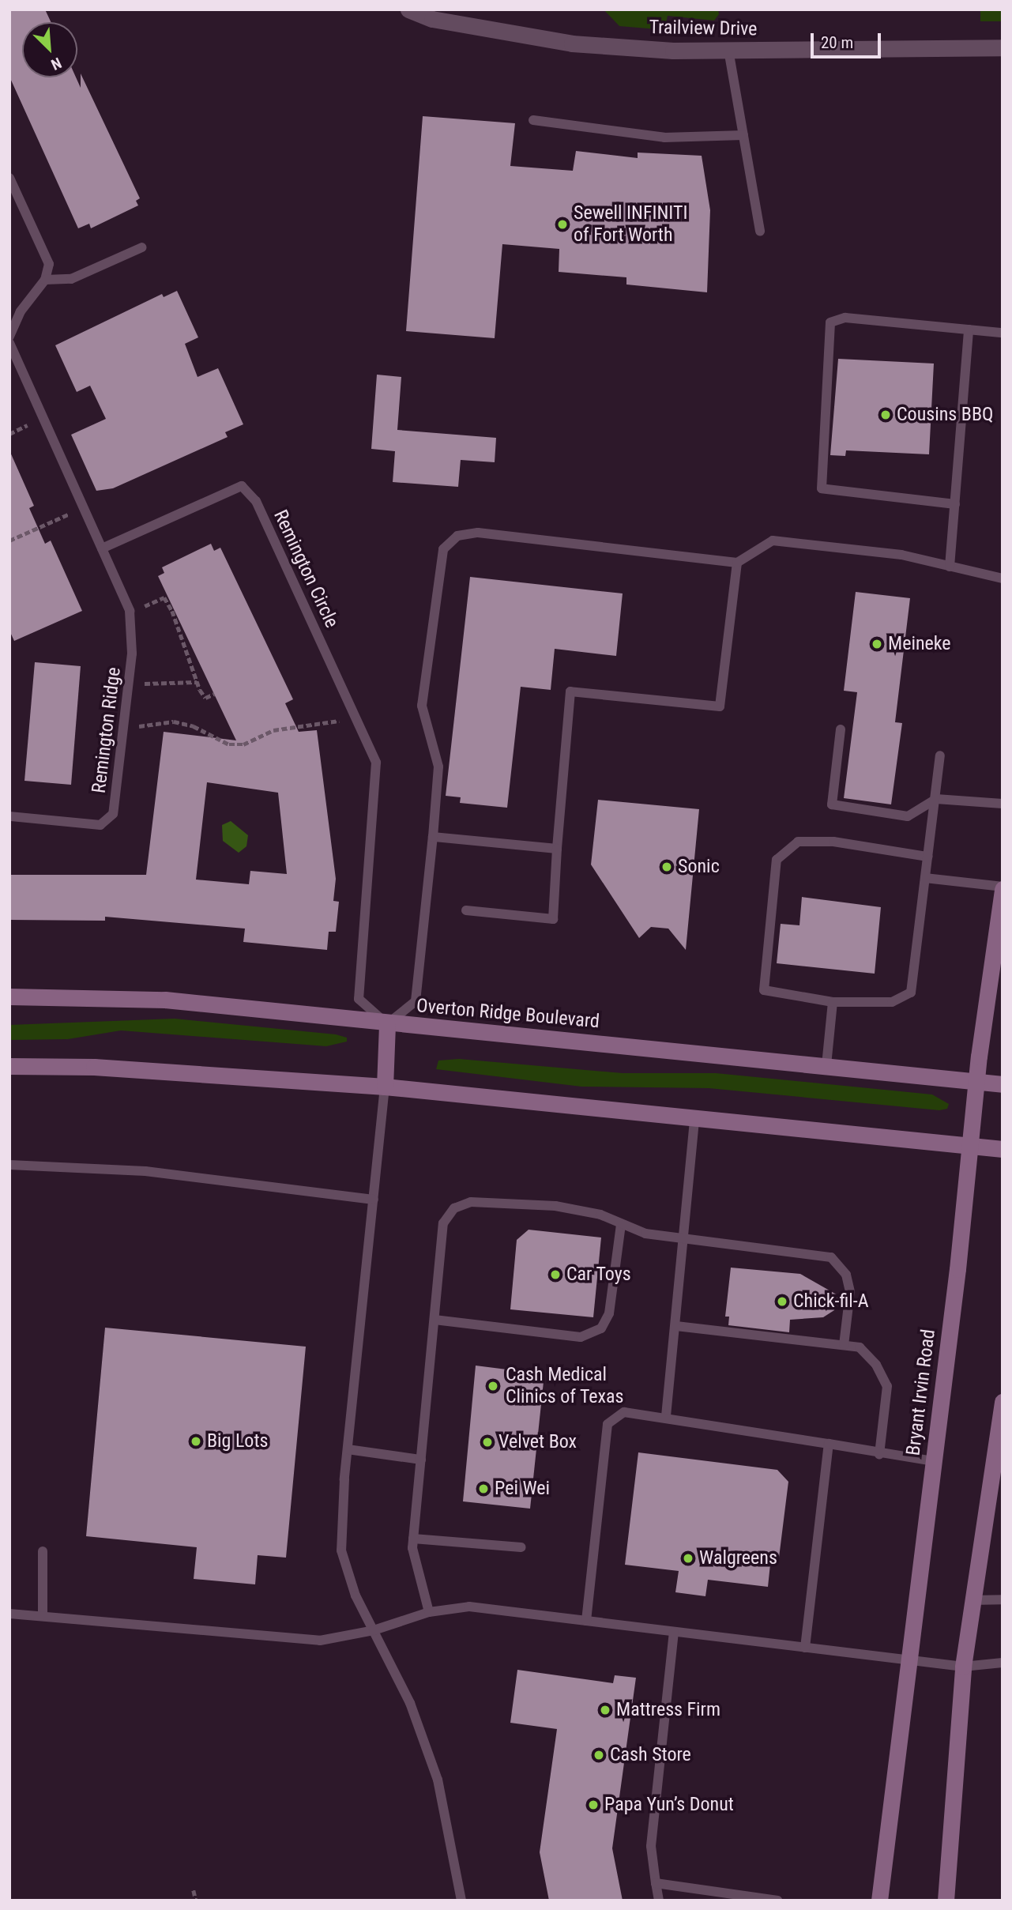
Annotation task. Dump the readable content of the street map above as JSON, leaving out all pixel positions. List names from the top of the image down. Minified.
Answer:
{"streets":{"street":["Trailview Drive","Overton Ridge Boulevard","Bryant Irvin Road"],"lane":["Remington Circle","Remington Ridge"]},"crossings":[["Remington Circle","Remington Ridge"],["Remington Circle","Overton Ridge Boulevard"],["Overton Ridge Boulevard","Bryant Irvin Road"]],"places":["Sewell INFINITI of Fort Worth","Cousins BBQ","Meineke","Sonic","Car Toys","Chick-fil-A","Cash Medical Clinics of Texas","Big Lots","Velvet Box","Pei Wei","Walgreens","Mattress Firm","Cash Store","Papa Yun’s Donut"],"scale_bar":"20 m","north":"bottom right"}
